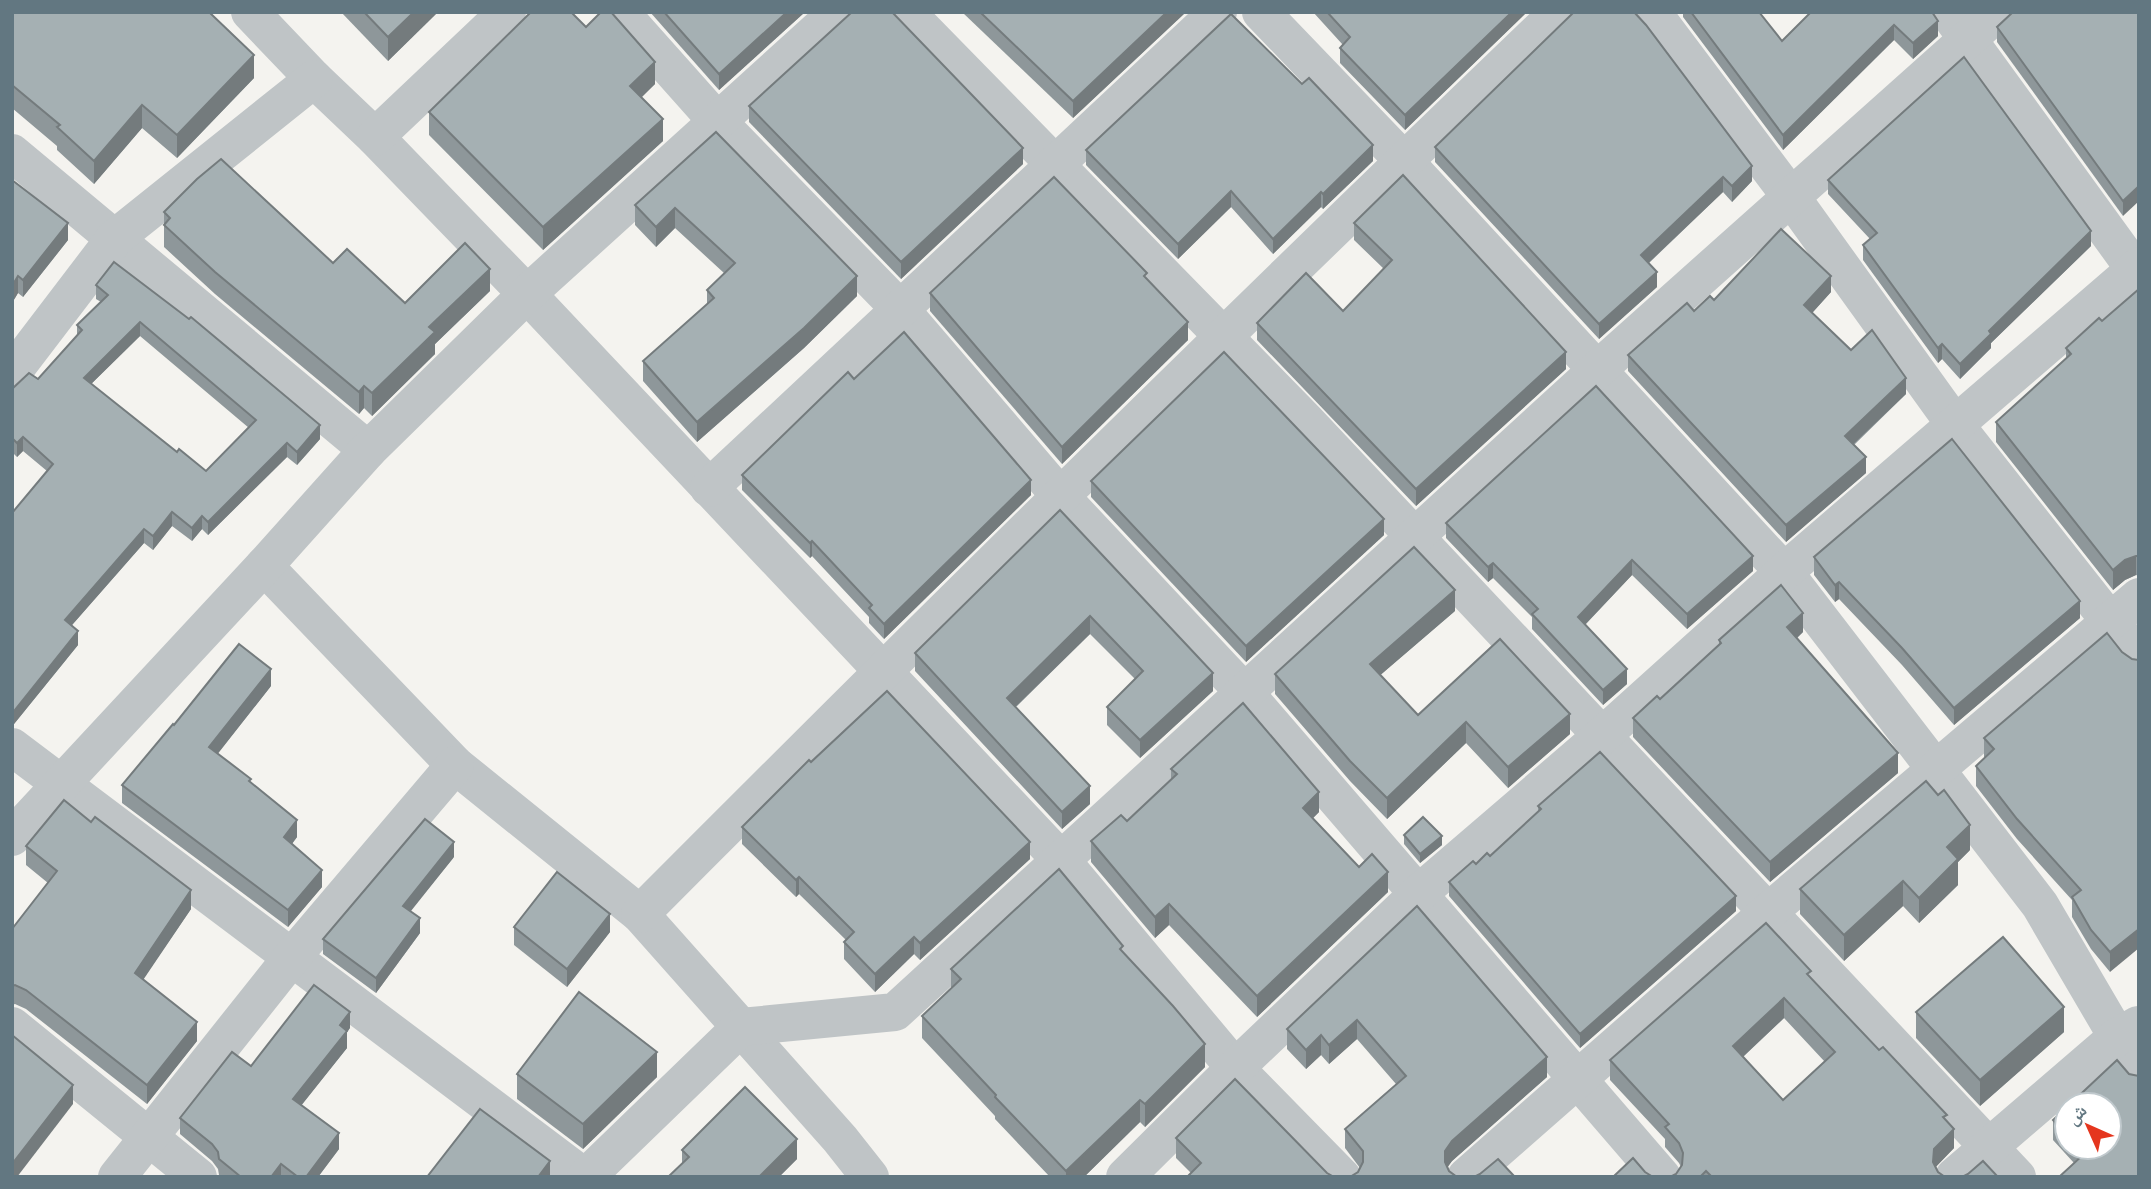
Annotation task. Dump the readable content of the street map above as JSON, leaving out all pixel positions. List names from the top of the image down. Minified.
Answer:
{"north":"top left"}
